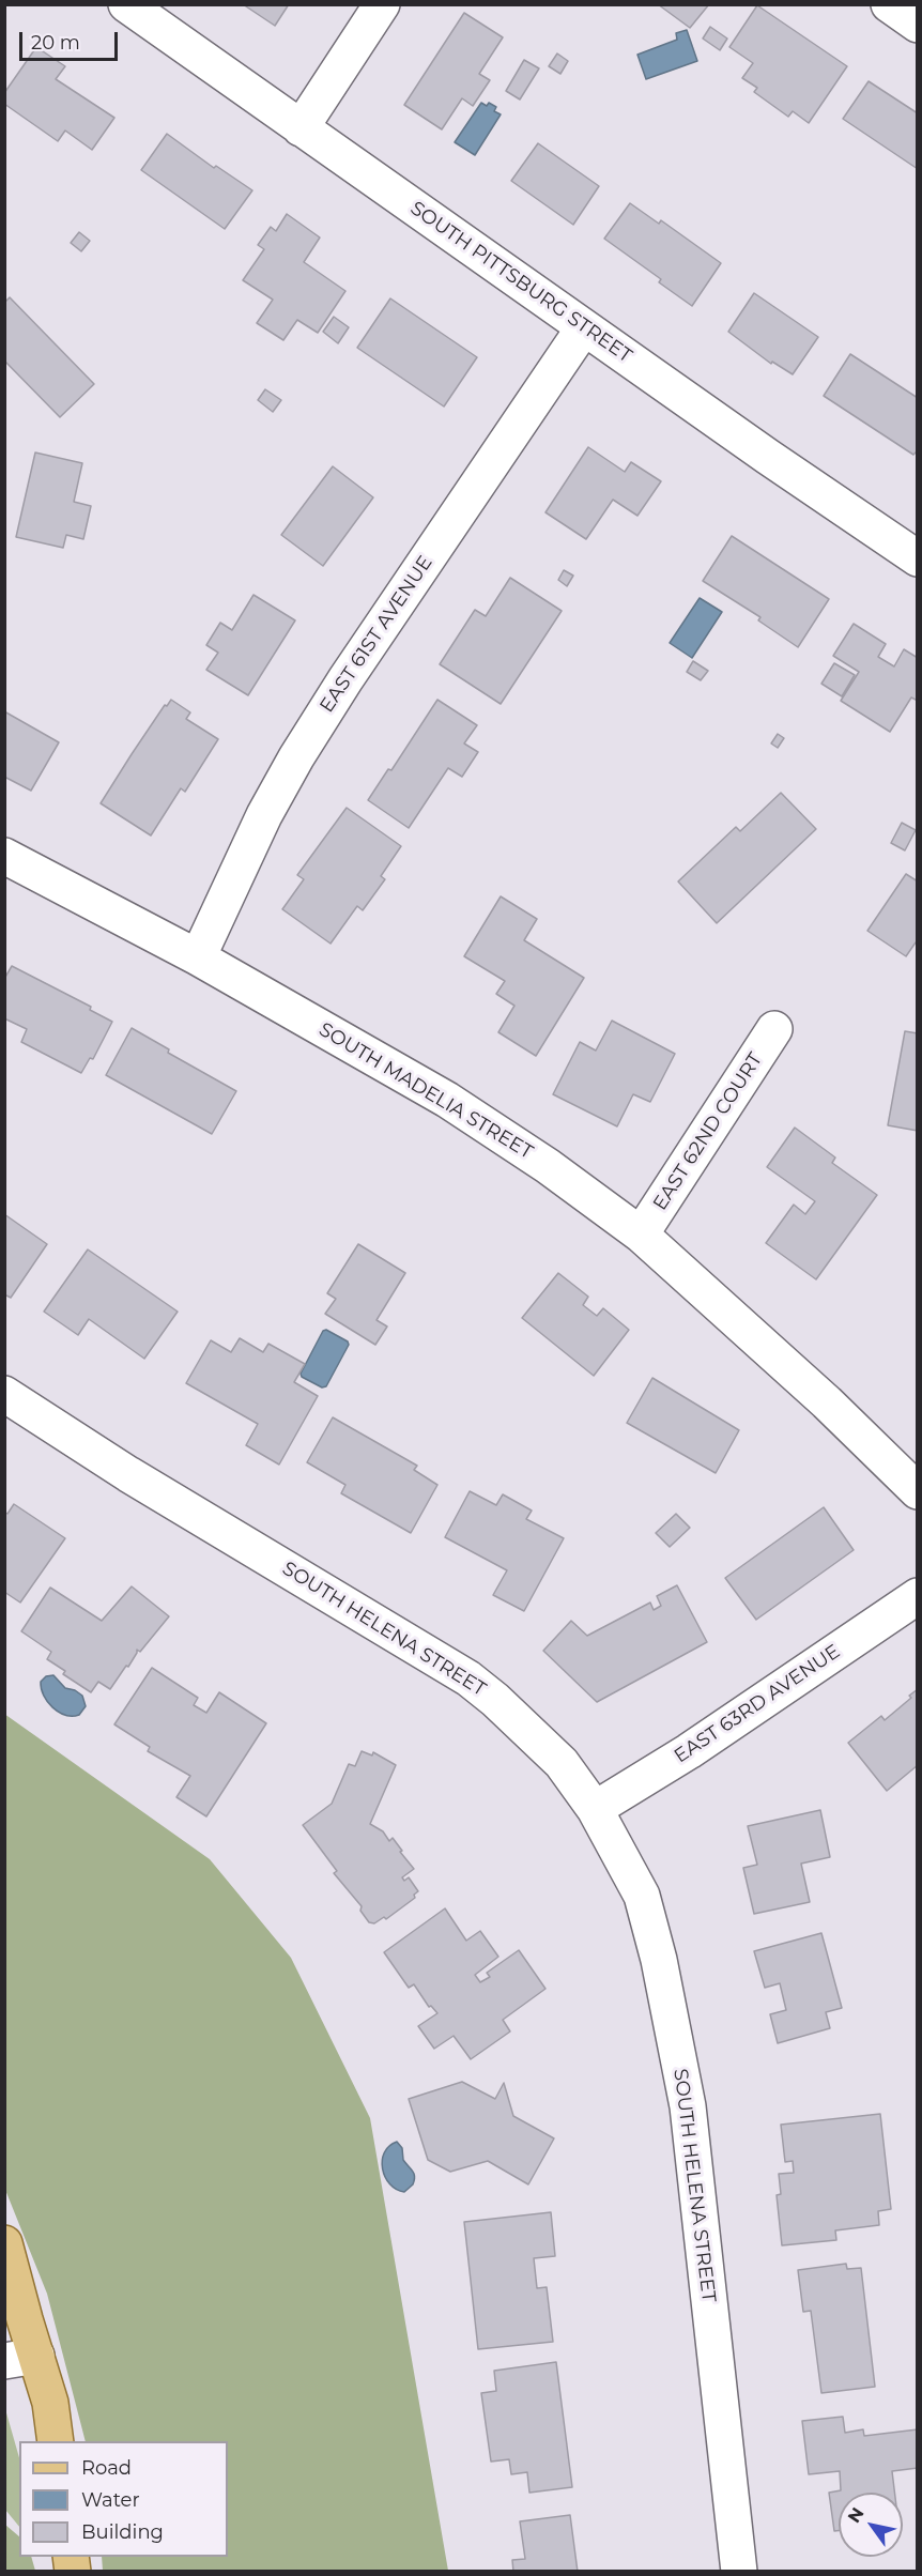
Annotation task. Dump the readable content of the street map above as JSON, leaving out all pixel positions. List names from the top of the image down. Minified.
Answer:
{"streets":{"street":["SOUTH PITTSBURG STREET","EAST 61ST AVENUE","SOUTH MADELIA STREET","EAST 62ND COURT","SOUTH HELENA STREET","EAST 63RD AVENUE"]},"crossings":[["SOUTH PITTSBURG STREET","EAST 61ST AVENUE"],["EAST 61ST AVENUE","SOUTH MADELIA STREET"],["SOUTH MADELIA STREET","EAST 62ND COURT"],["SOUTH HELENA STREET","EAST 63RD AVENUE"]],"legend":["Road","Water","Building"],"scale_bar":"20 m","north":"top left"}
